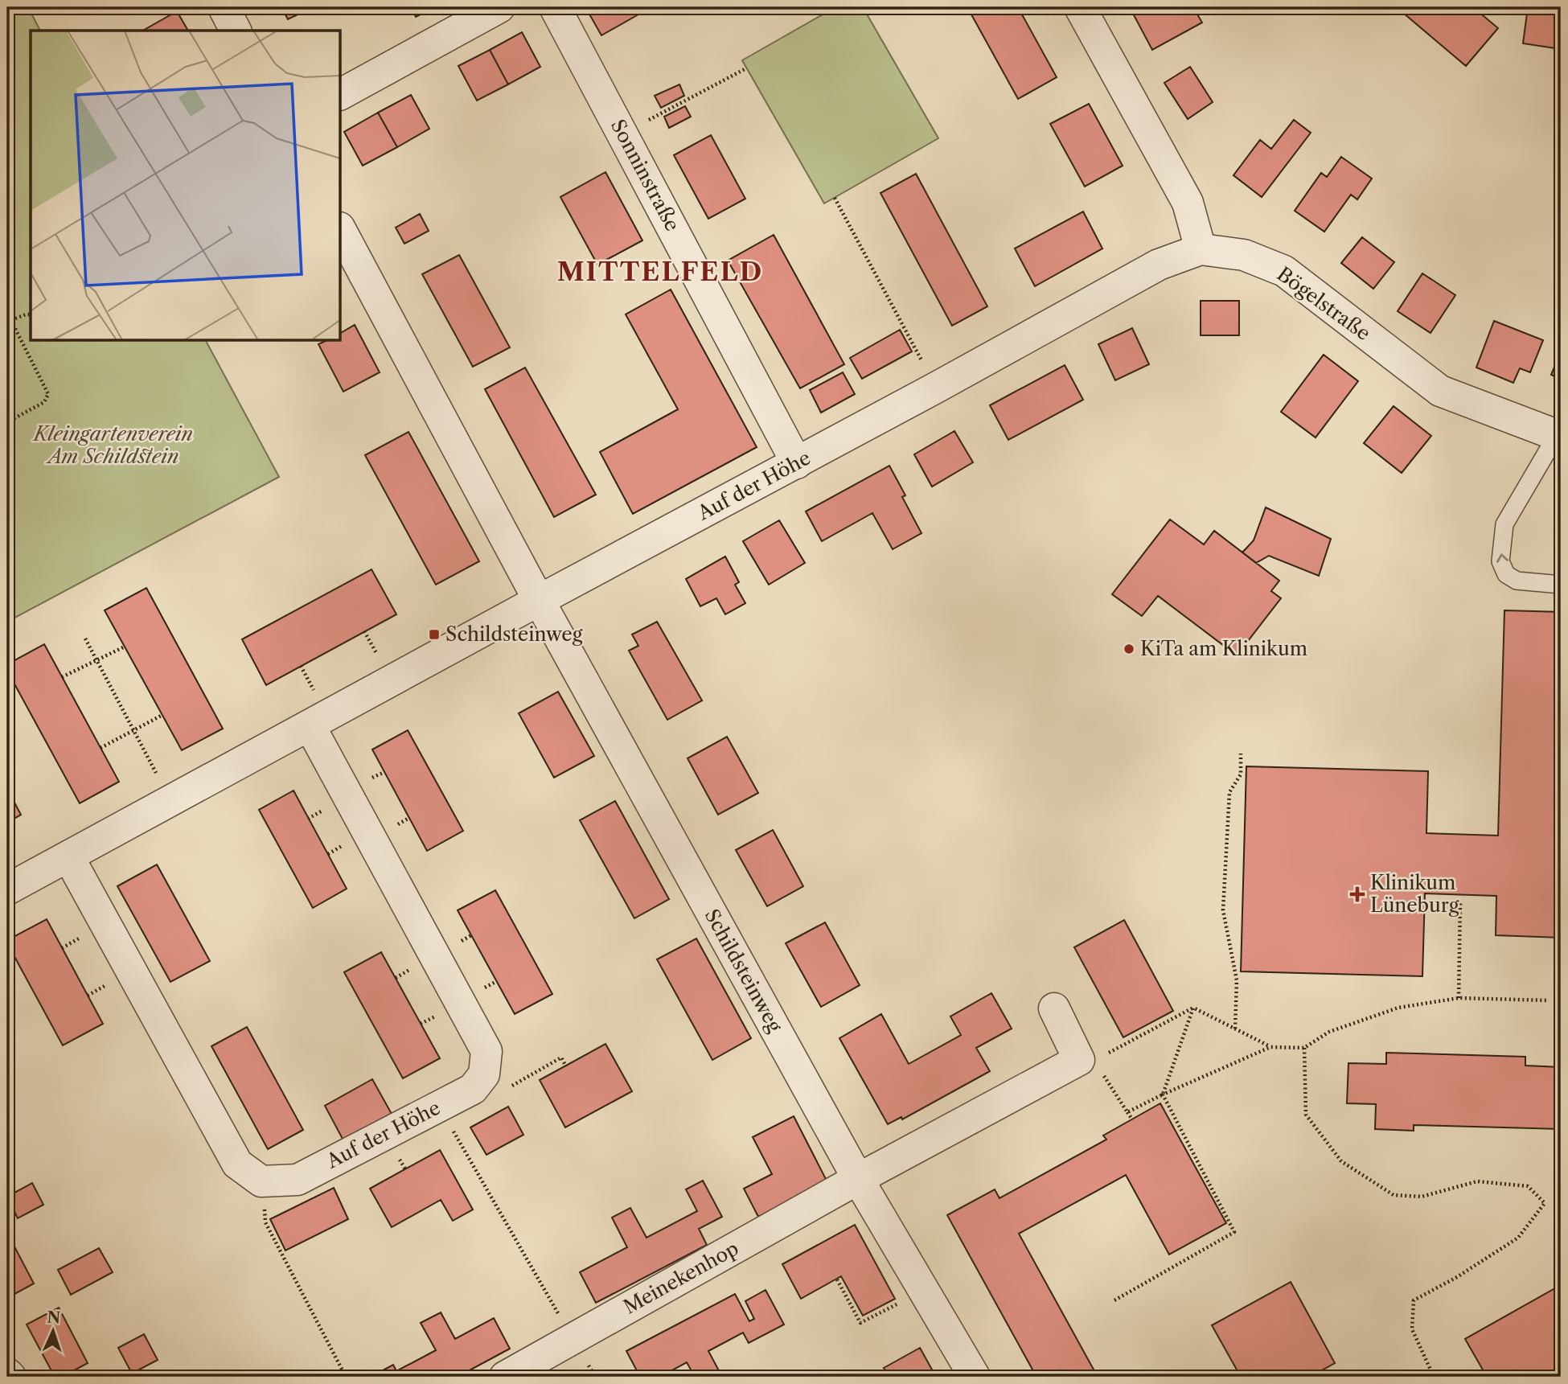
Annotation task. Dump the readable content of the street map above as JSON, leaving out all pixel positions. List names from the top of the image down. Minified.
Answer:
{"streets":{"street":["Sonninstraße","Bögelstraße","Auf der Höhe","Schildsteinweg","Meinekenhop"]},"crossings":[["Sonninstraße","Auf der Höhe"],["Bögelstraße","Auf der Höhe"],["Auf der Höhe","Schildsteinweg"],["Schildsteinweg","Meinekenhop"]],"districts":["MITTELFELD"],"parks":["Kleingartenverein Am Schildstein"],"places":{"transit":["Schildsteinweg"],"other":["KiTa am Klinikum"],"health":["Klinikum Lüneburg"]},"north":"top"}
